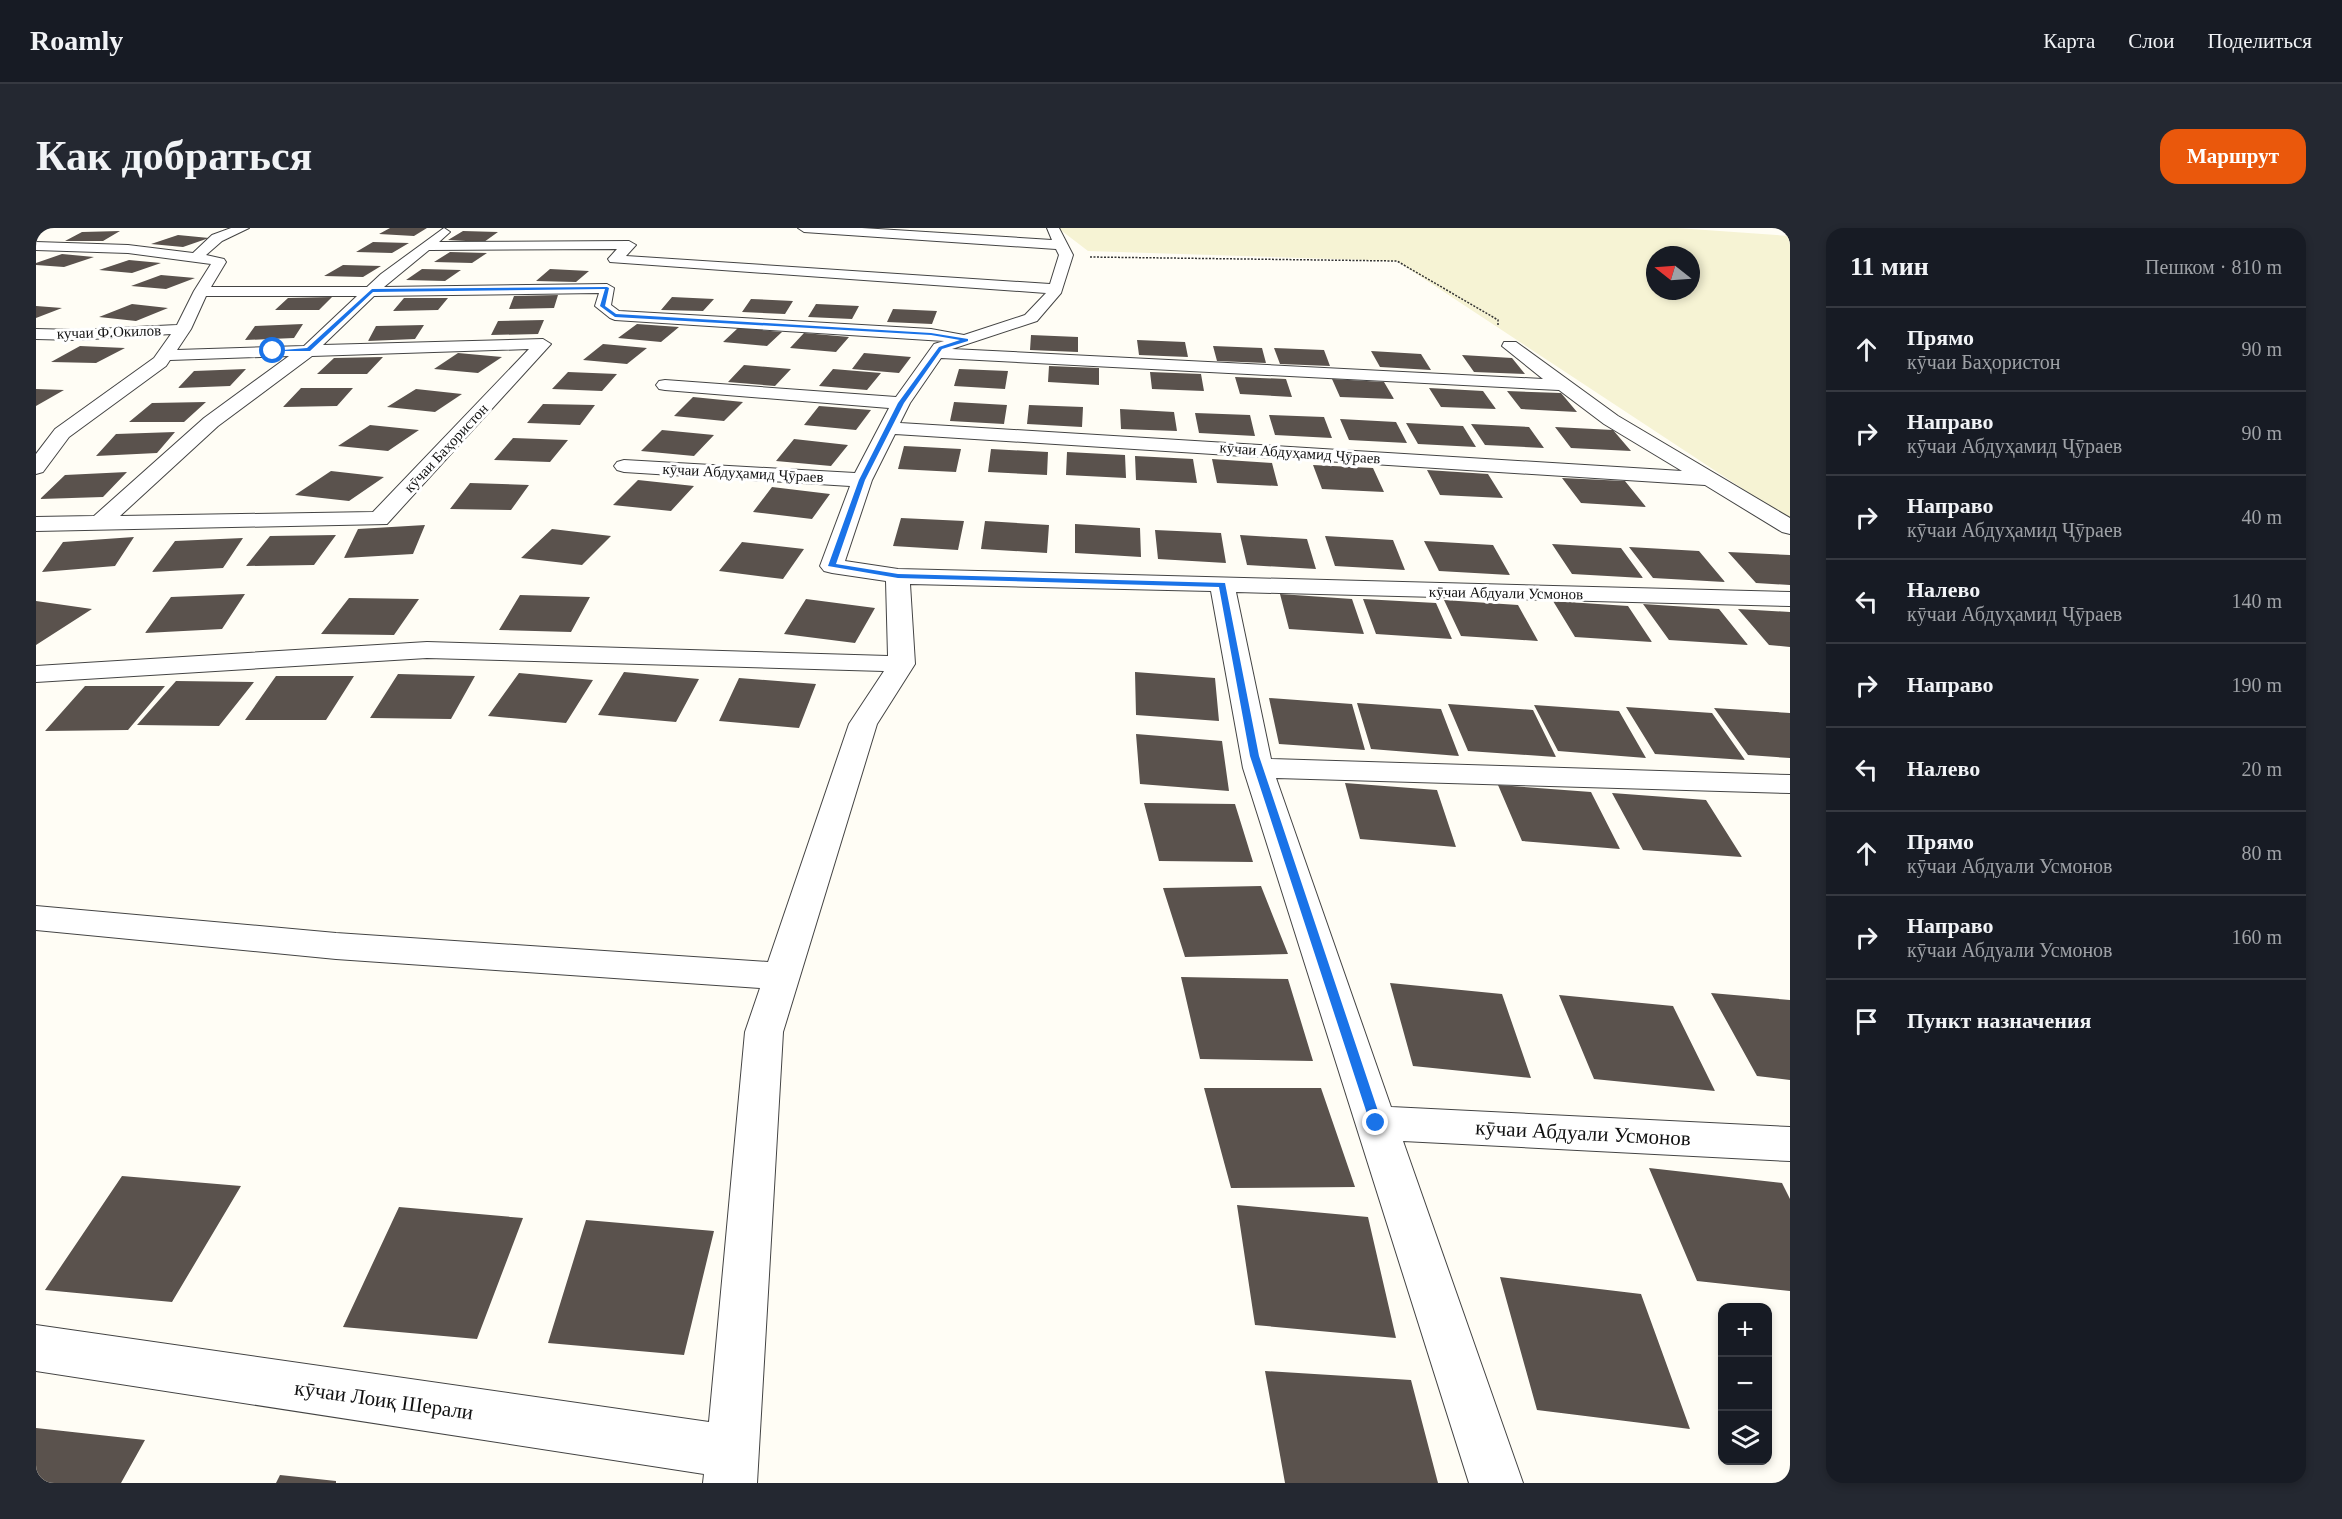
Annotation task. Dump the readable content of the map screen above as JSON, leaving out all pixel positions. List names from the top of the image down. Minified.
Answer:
{"streets":{"street":["кучаи Ф.Окилов","кӯчаи Баҳористон","кӯчаи Абдуҳамид Ҷӯраев","кӯчаи Абдуали Усмонов","кӯчаи Лоиқ Шерали"]},"crossings":[["кӯчаи Абдуҳамид Ҷӯраев","кӯчаи Абдуали Усмонов"]],"north":"left","page":{"header":"Roamly","nav":["Карта","Слои","Поделиться"],"buttons":"Маршрут","title":"Как добраться","heading":["11 мин","Пешком · 810 m"],"list":[["Прямо","кӯчаи Баҳористон","90 m"],["Направо","кӯчаи Абдуҳамид Ҷӯраев","90 m"],["Направо","кӯчаи Абдуҳамид Ҷӯраев","40 m"],["Налево","кӯчаи Абдуҳамид Ҷӯраев","140 m"],["Направо","190 m"],["Налево","20 m"],["Прямо","кӯчаи Абдуали Усмонов","80 m"],["Направо","кӯчаи Абдуали Усмонов","160 m"],"Пункт назначения"],"map_buttons":["+","−"]}}
